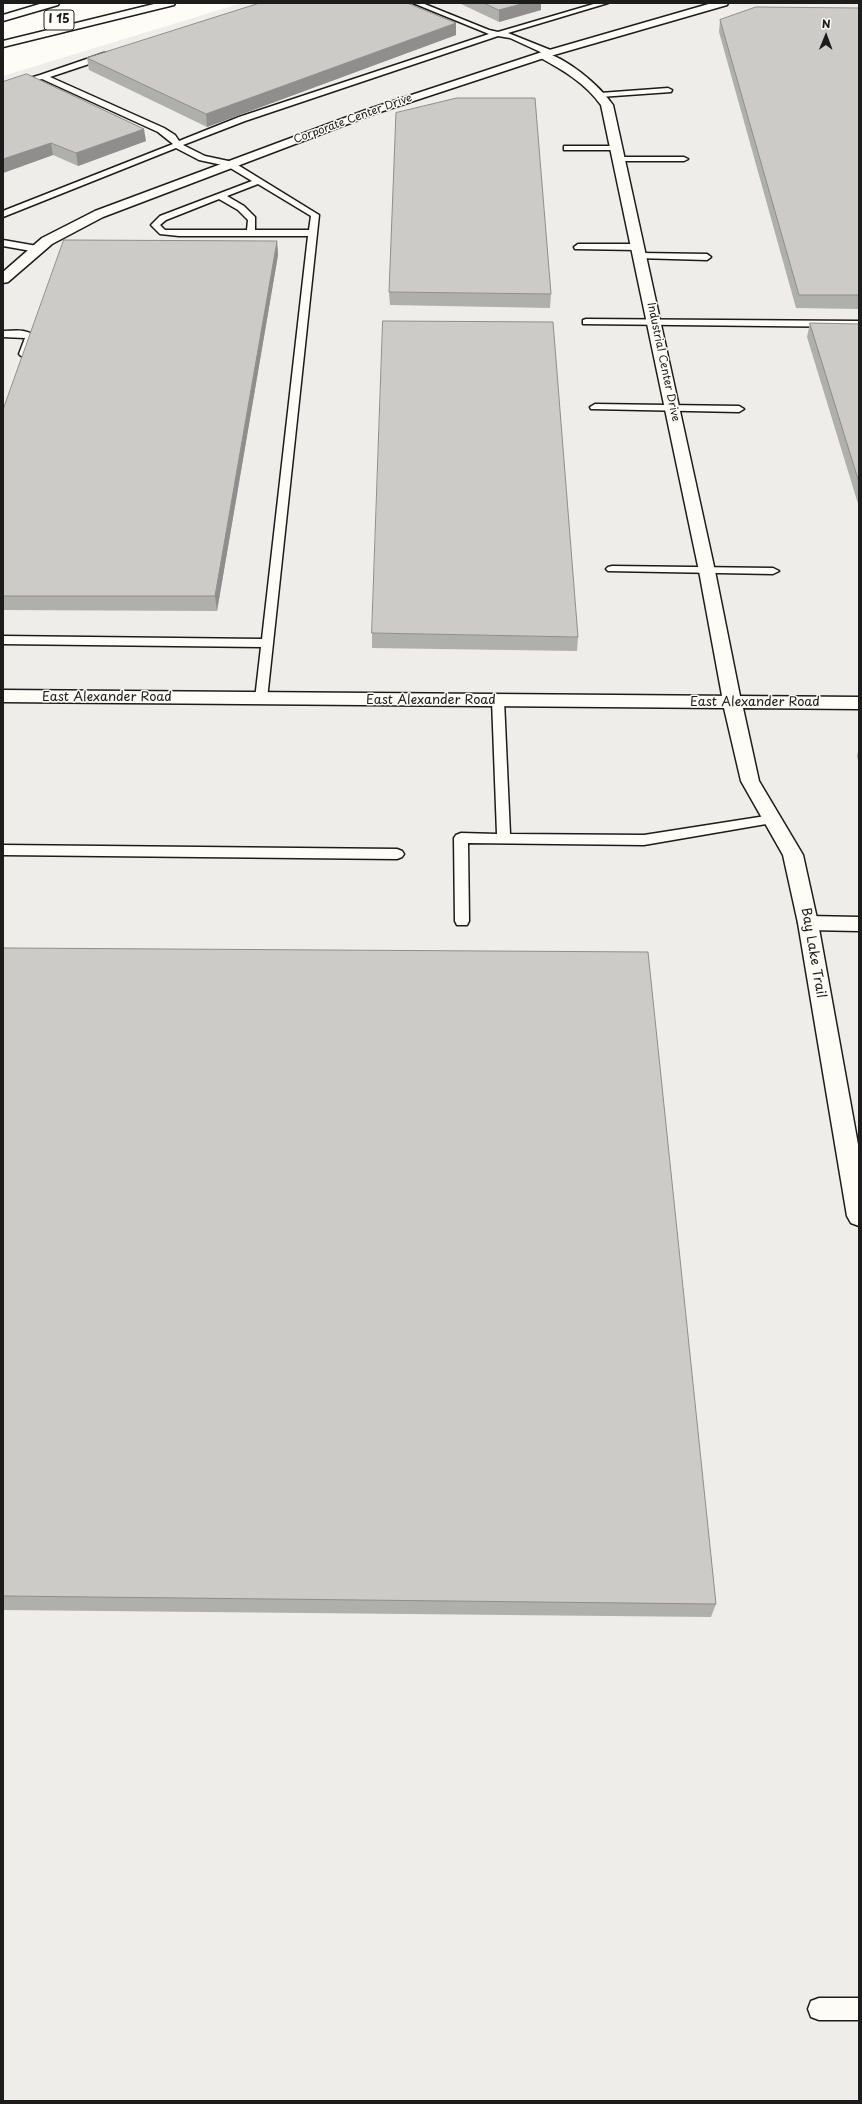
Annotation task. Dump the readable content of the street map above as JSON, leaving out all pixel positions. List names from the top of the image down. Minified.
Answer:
{"streets":{"main road":["I 15","Corporate Center Drive","Industrial Center Drive","East Alexander Road","Bay Lake Trail"]},"crossings":[["Corporate Center Drive","Industrial Center Drive"],["Industrial Center Drive","East Alexander Road"],["Industrial Center Drive","Bay Lake Trail"],["East Alexander Road","Bay Lake Trail"]],"north":"top"}
